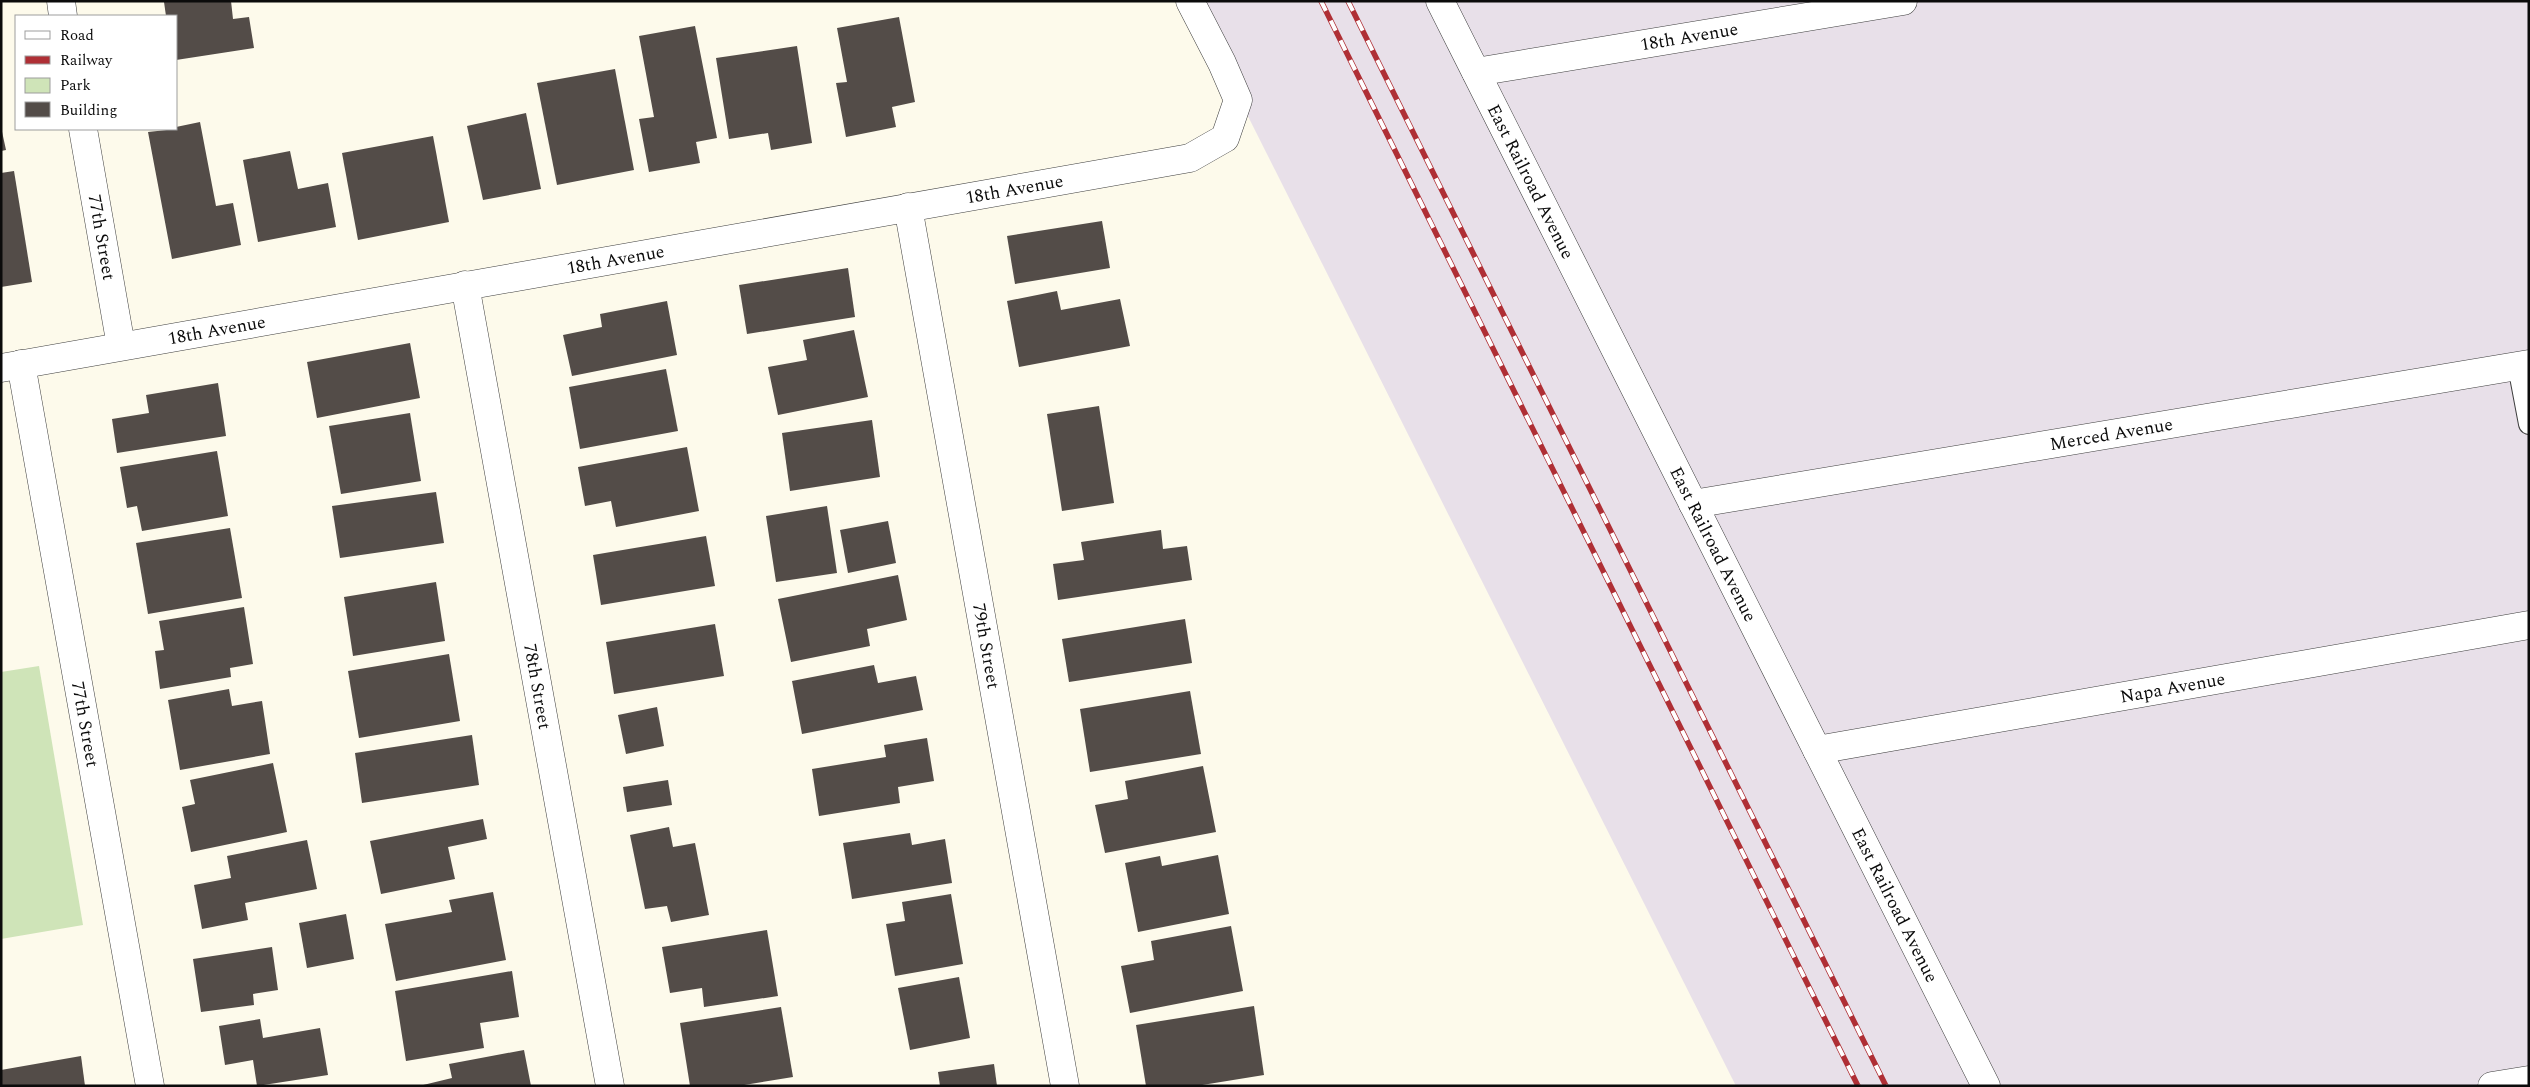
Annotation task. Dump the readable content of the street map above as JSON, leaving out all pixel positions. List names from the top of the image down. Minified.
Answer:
{"streets":{"street":["18th Avenue","East Railroad Avenue","77th Street","Merced Avenue","79th Street","78th Street","Napa Avenue"]},"crossings":[["18th Avenue","East Railroad Avenue"],["18th Avenue","77th Street"],["18th Avenue","79th Street"],["18th Avenue","78th Street"],["East Railroad Avenue","Merced Avenue"],["East Railroad Avenue","Napa Avenue"]],"legend":["Road","Railway","Park","Building"]}
